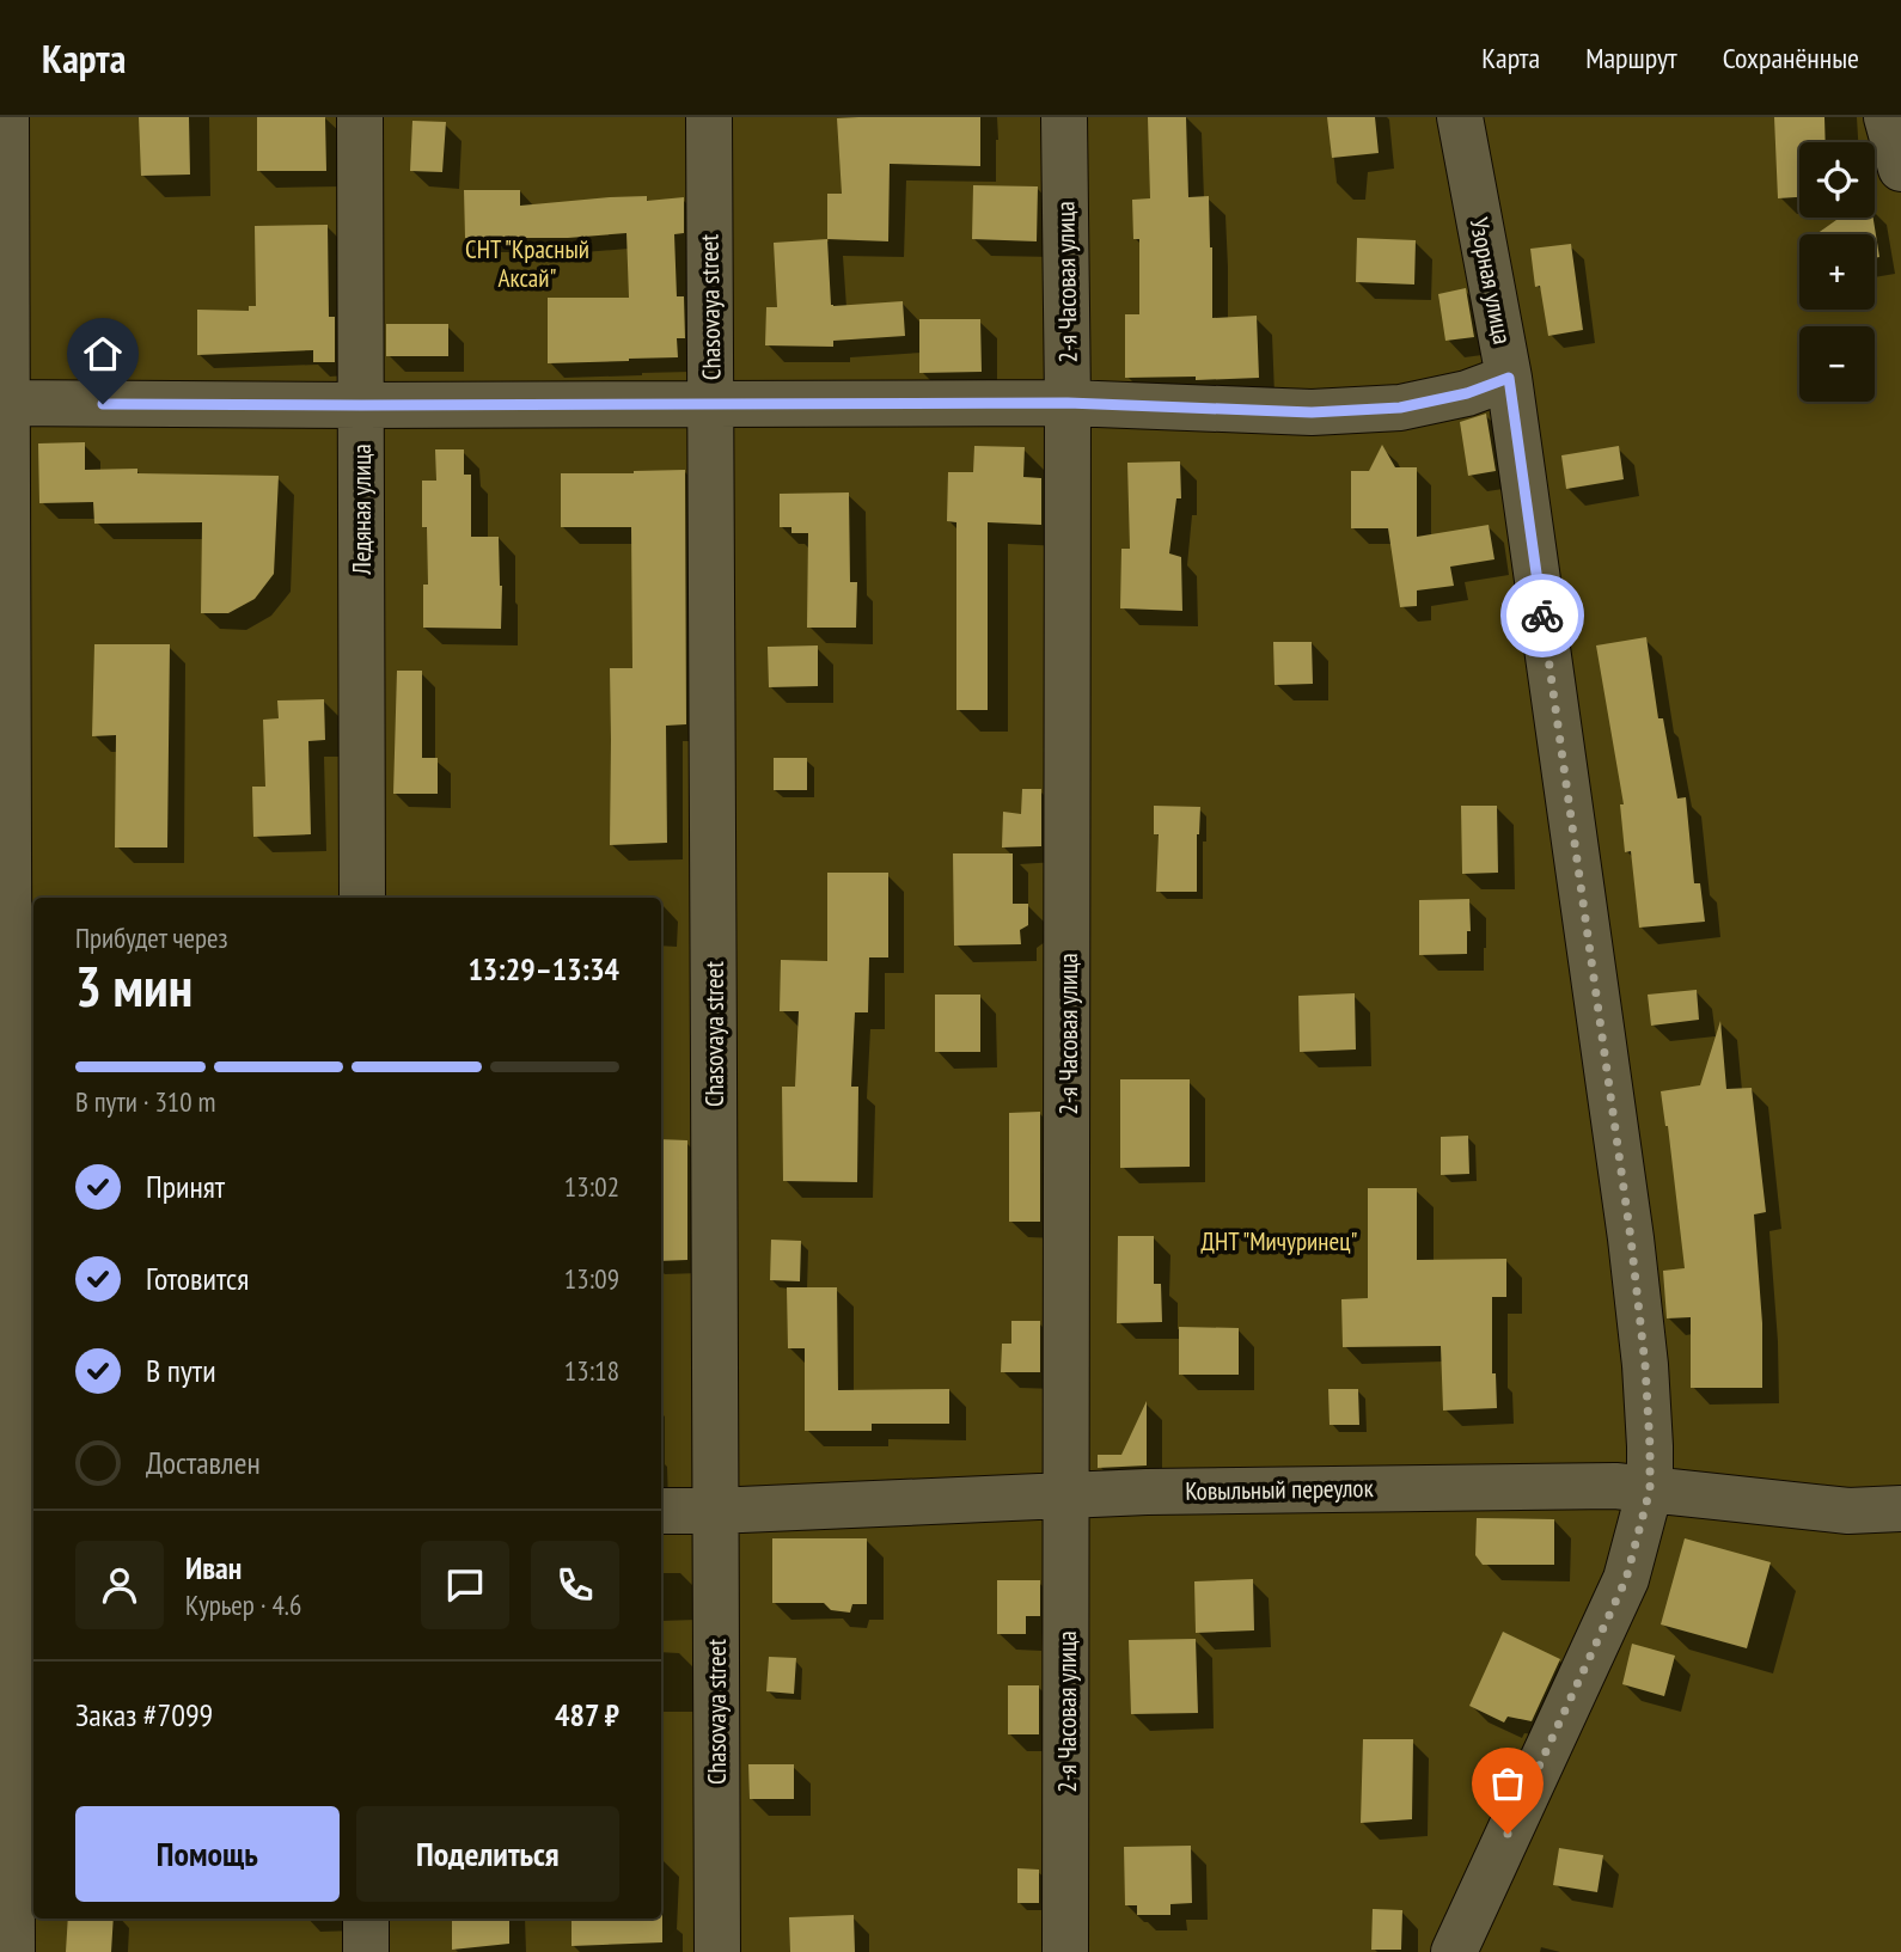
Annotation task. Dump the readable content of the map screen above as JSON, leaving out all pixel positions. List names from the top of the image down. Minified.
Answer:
{"streets":{"street":["Узорная улица","2-я Часовая улица","Chasovaya street","Ледяная улица","Ковыльный переулок"]},"crossings":[["Узорная улица","Ковыльный переулок"],["2-я Часовая улица","Ковыльный переулок"],["Chasovaya street","Ковыльный переулок"]],"parks":["СНТ \"Красный Аксай\"","ДНТ \"Мичуринец\""],"page":{"header":"Карта","nav":["Карта","Маршрут","Сохранённые"],"map_buttons":["+","−"],"heading":["3 мин","Прибудет через","13:29–13:34"],"panel":["Иван","Курьер · 4.6","Заказ #7099","487 ₽"],"bar":"В пути · 310 m","list":[["Принят","13:02"],["Готовится","13:09"],["В пути","13:18"],"Доставлен"],"buttons":["Помощь","Поделиться"]}}
